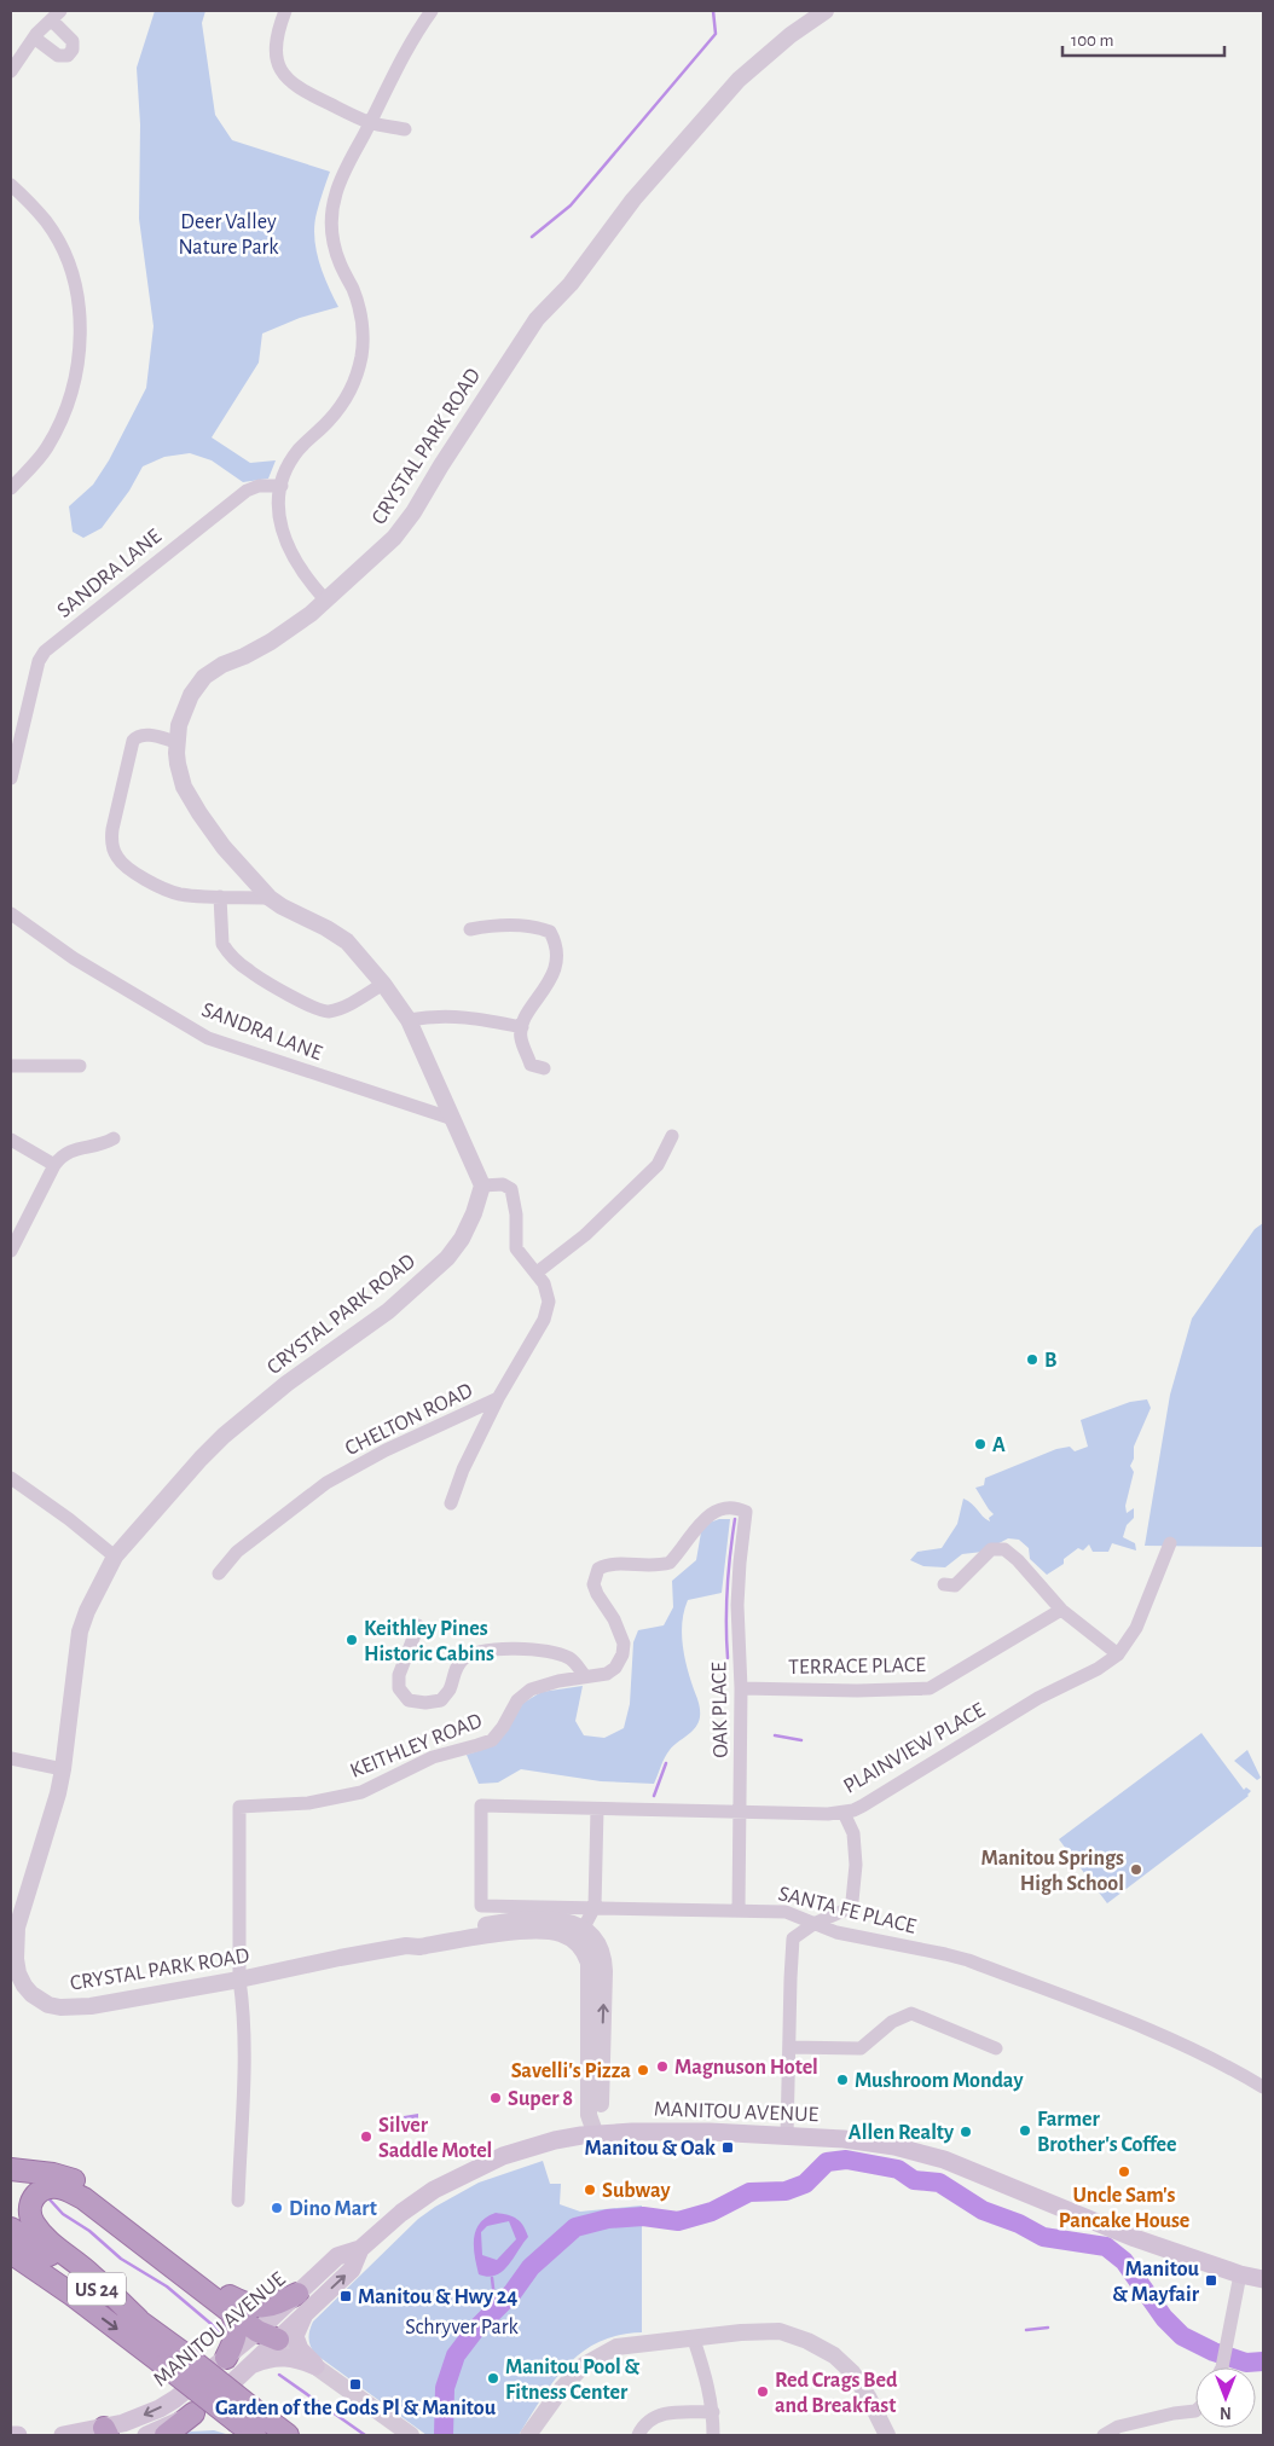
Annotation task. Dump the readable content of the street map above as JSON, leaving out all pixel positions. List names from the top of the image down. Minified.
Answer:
{"streets":{"highway":["US 24"],"main road":["MANITOU AVENUE"],"street":["CRYSTAL PARK ROAD","SANDRA LANE","CHELTON ROAD","TERRACE PLACE","OAK PLACE","KEITHLEY ROAD","PLAINVIEW PLACE","SANTA FE PLACE"]},"crossings":[["CRYSTAL PARK ROAD","SANDRA LANE"],["CRYSTAL PARK ROAD","CHELTON ROAD"],["CRYSTAL PARK ROAD","KEITHLEY ROAD"],["TERRACE PLACE","OAK PLACE"],["OAK PLACE","KEITHLEY ROAD"],["OAK PLACE","PLAINVIEW PLACE"],["OAK PLACE","SANTA FE PLACE"],["PLAINVIEW PLACE","SANTA FE PLACE"]],"parks":["Deer Valley Nature Park","Schryver Park"],"places":{"other":["B","A","Keithley Pines Historic Cabins","Manitou Springs High School","Magnuson Hotel","Savelli's Pizza","Mushroom Monday","Super 8","Farmer Brother's Coffee","Allen Realty","Silver Saddle Motel","Uncle Sam's Pancake House","Subway","Dino Mart","Manitou Pool & Fitness Center","Red Crags Bed and Breakfast"],"transit":["Manitou & Oak","Manitou & Mayfair","Manitou & Hwy 24","Garden of the Gods Pl & Manitou"]},"scale_bar":"100 m","north":"bottom"}
